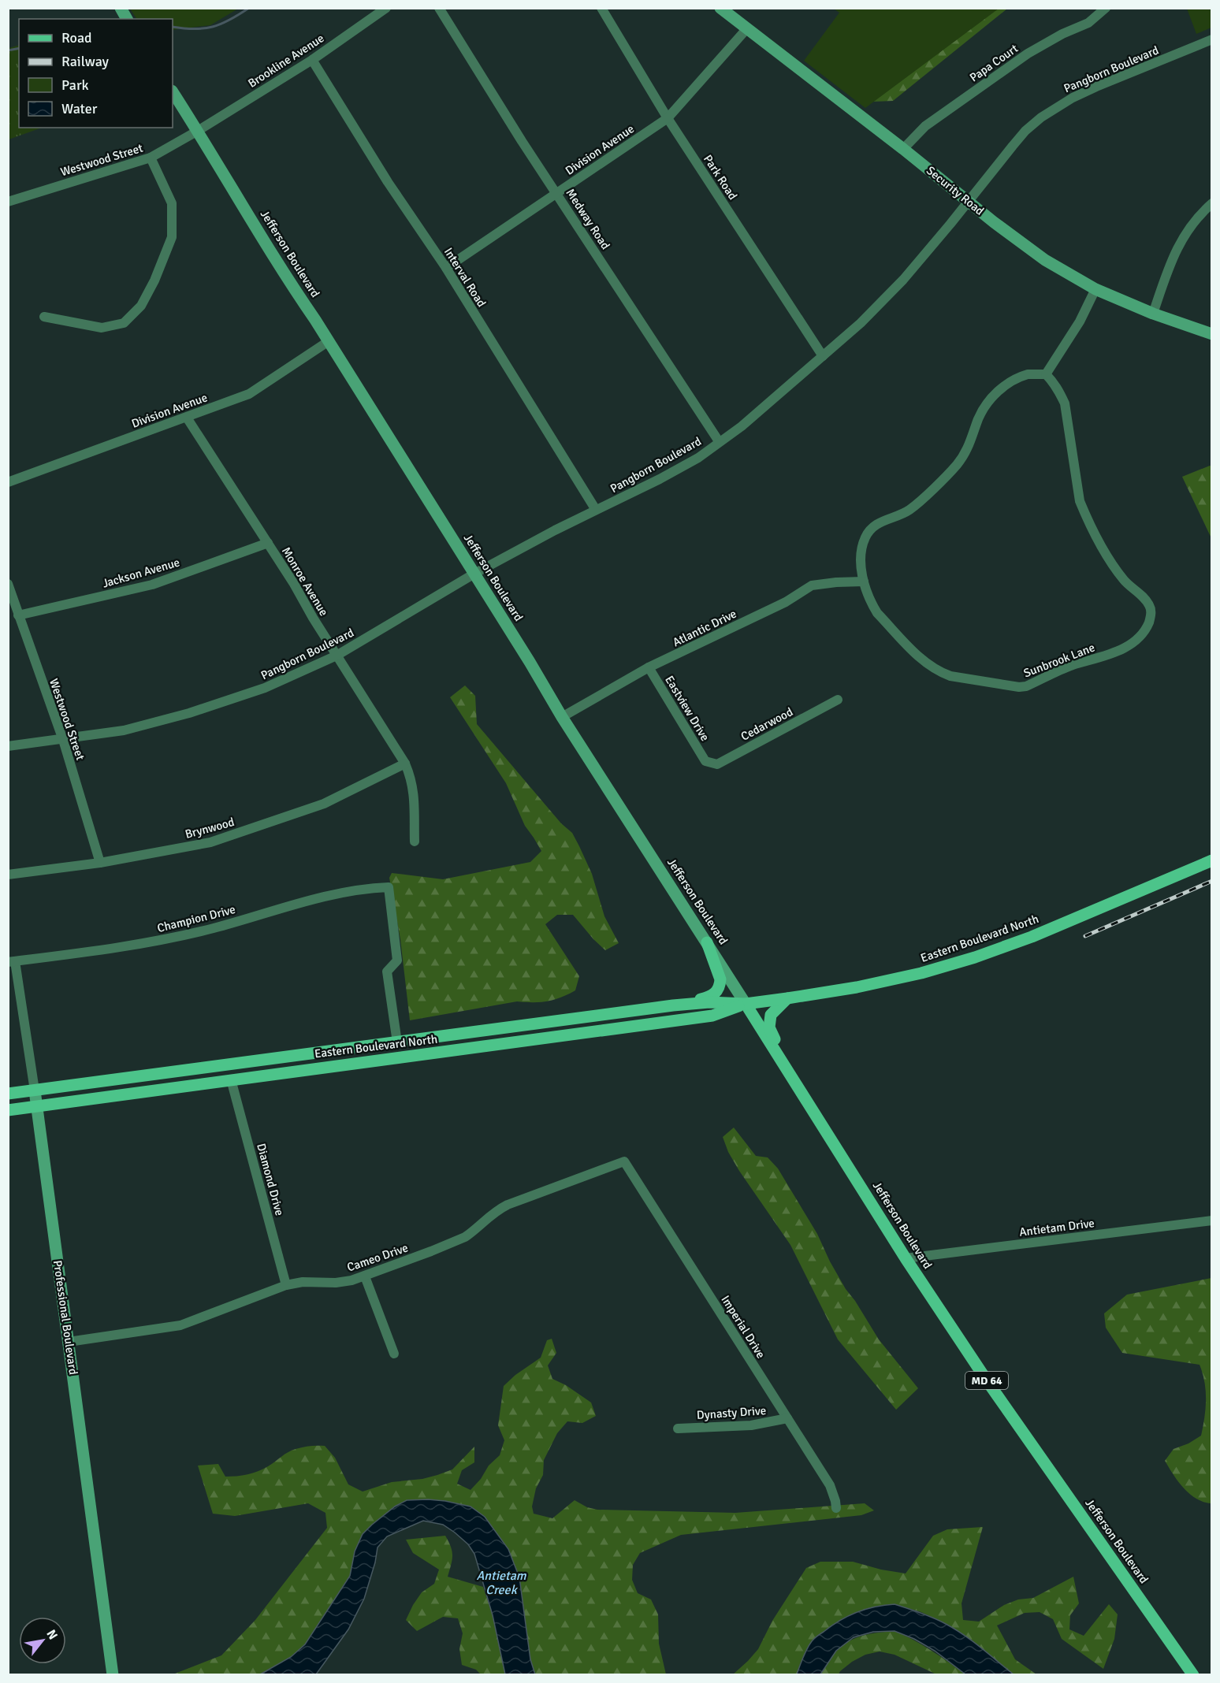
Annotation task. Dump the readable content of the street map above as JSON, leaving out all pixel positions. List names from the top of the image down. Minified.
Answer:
{"streets":{"main road":["Jefferson Boulevard","Eastern Boulevard North","MD 64"],"street":["Brookline Avenue","Papa Court","Pangborn Boulevard","Division Avenue","Westwood Street","Park Road","Security Road","Medway Road","Interval Road","Jackson Avenue","Monroe Avenue","Atlantic Drive","Sunbrook Lane","Eastview Drive","Cedarwood","Brynwood","Champion Drive","Diamond Drive","Antietam Drive","Cameo Drive","Professional Boulevard","Imperial Drive","Dynasty Drive"]},"crossings":[["Brookline Avenue","Westwood Street"],["Brookline Avenue","Jefferson Boulevard"],["Brookline Avenue","Interval Road"],["Brookline Avenue","MD 64"],["Papa Court","Security Road"],["Pangborn Boulevard","Westwood Street"],["Pangborn Boulevard","Park Road"],["Pangborn Boulevard","Security Road"],["Pangborn Boulevard","Medway Road"],["Pangborn Boulevard","Jefferson Boulevard"],["Pangborn Boulevard","Interval Road"],["Pangborn Boulevard","Monroe Avenue"],["Division Avenue","Park Road"],["Division Avenue","Security Road"],["Division Avenue","Medway Road"],["Division Avenue","Jefferson Boulevard"],["Division Avenue","Interval Road"],["Division Avenue","Monroe Avenue"],["Westwood Street","Jefferson Boulevard"],["Westwood Street","Jackson Avenue"],["Westwood Street","Brynwood"],["Westwood Street","MD 64"],["Jefferson Boulevard","Atlantic Drive"],["Jefferson Boulevard","Eastern Boulevard North"],["Jefferson Boulevard","Antietam Drive"],["Jefferson Boulevard","MD 64"],["Jackson Avenue","Monroe Avenue"],["Monroe Avenue","Brynwood"],["Atlantic Drive","Sunbrook Lane"],["Atlantic Drive","Eastview Drive"],["Eastview Drive","Cedarwood"],["Champion Drive","Eastern Boulevard North"],["Champion Drive","Professional Boulevard"],["Eastern Boulevard North","Diamond Drive"],["Eastern Boulevard North","Professional Boulevard"],["Diamond Drive","Cameo Drive"],["Cameo Drive","Professional Boulevard"],["Cameo Drive","Imperial Drive"],["Imperial Drive","Dynasty Drive"]],"water":["Antietam Creek"],"legend":["Road","Railway","Park","Water"],"north":"top right"}
